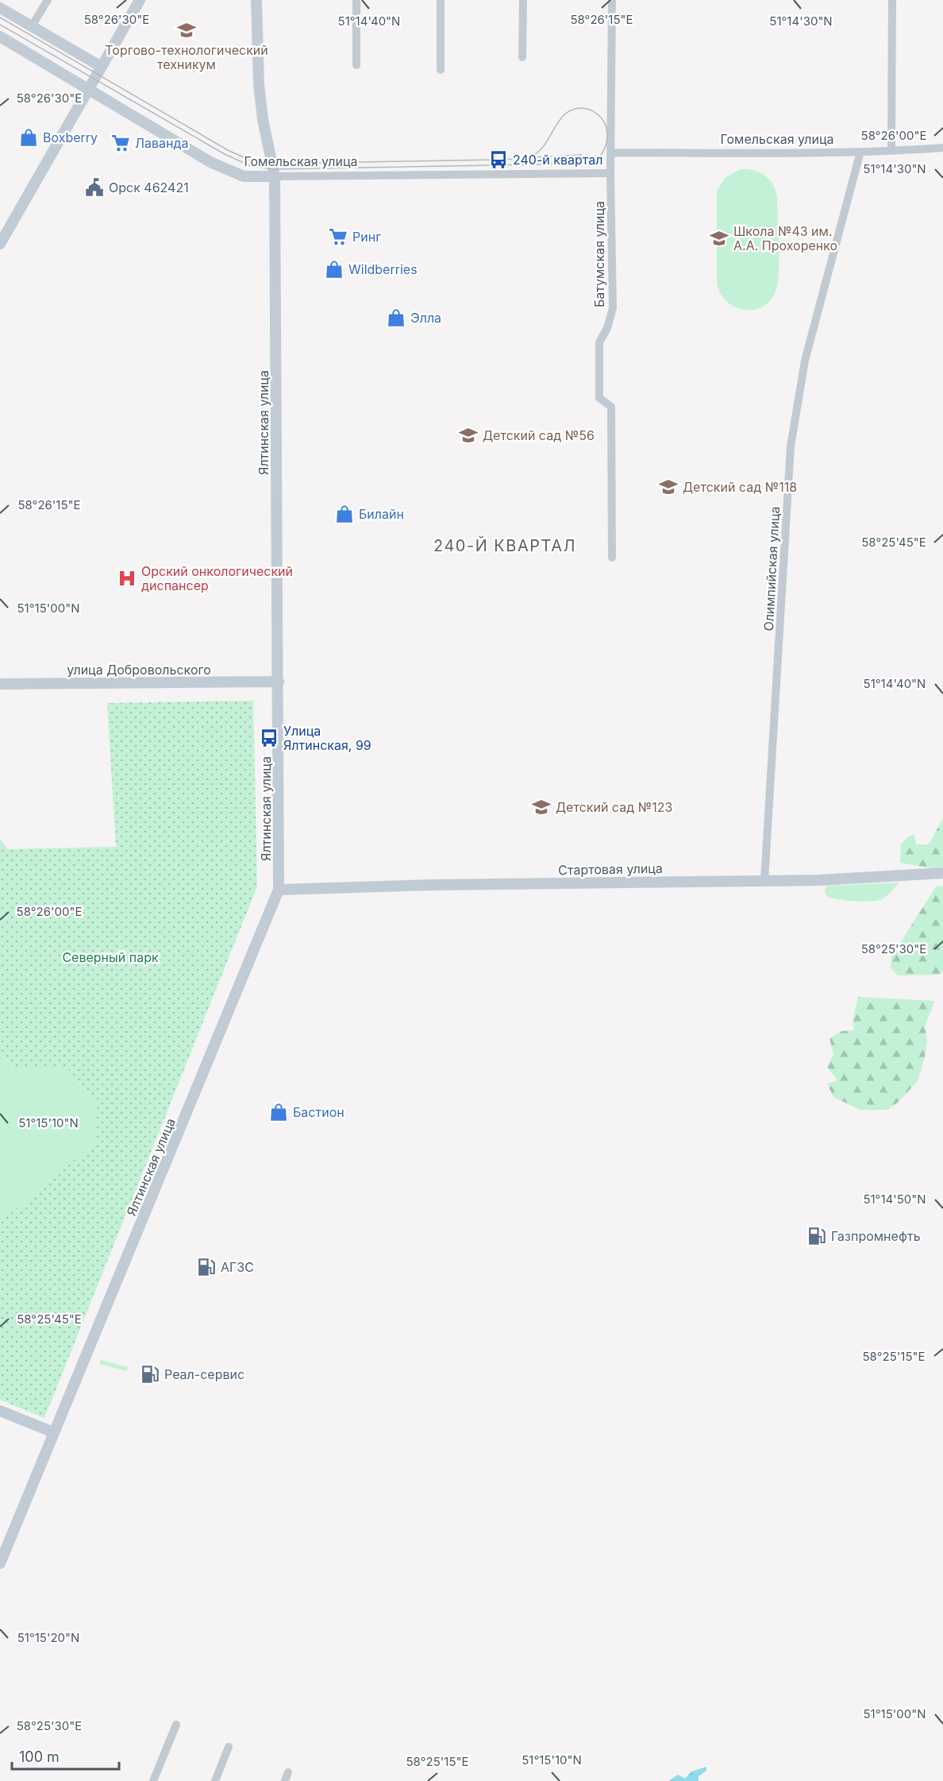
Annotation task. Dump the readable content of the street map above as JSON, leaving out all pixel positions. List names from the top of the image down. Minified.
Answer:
{"streets":{"main road":["Гомельская улица","Ялтинская улица","улица Добровольского","Стартовая улица"],"street":["Батумская улица","Олимпийская улица"]},"crossings":[["Гомельская улица","Батумская улица"],["Гомельская улица","Ялтинская улица"],["Гомельская улица","Олимпийская улица"],["Ялтинская улица","улица Добровольского"],["Ялтинская улица","Стартовая улица"],["Олимпийская улица","Стартовая улица"]],"districts":["240-Й КВАРТАЛ"],"parks":["Северный парк"],"places":{"school or university":["Торгово-технологический техникум","Школа №43 им. А.А. Прохоренко","Детский сад №56","Детский сад №118","Детский сад №123"],"shop":["Boxberry","Wildberries","Элла","Билайн","Бастион"],"supermarket":["Лаванда","Ринг"],"bus stop":["240-й квартал","Улица Ялтинская, 99"],"public building":["Орск 462421"],"hospital":["Орский онкологический диспансер"],"fuel station":["Газпромнефть","АГЗС","Реал-сервис"]},"scale_bar":"100 m","coordinates":["58°26'30\"E","58°26'15\"E","51°14'40\"N","51°14'30\"N","58°26'00\"E","58°25'45\"E","51°15'00\"N","58°25'30\"E","51°15'10\"N","51°14'50\"N","58°25'15\"E","51°15'20\"N"]}
